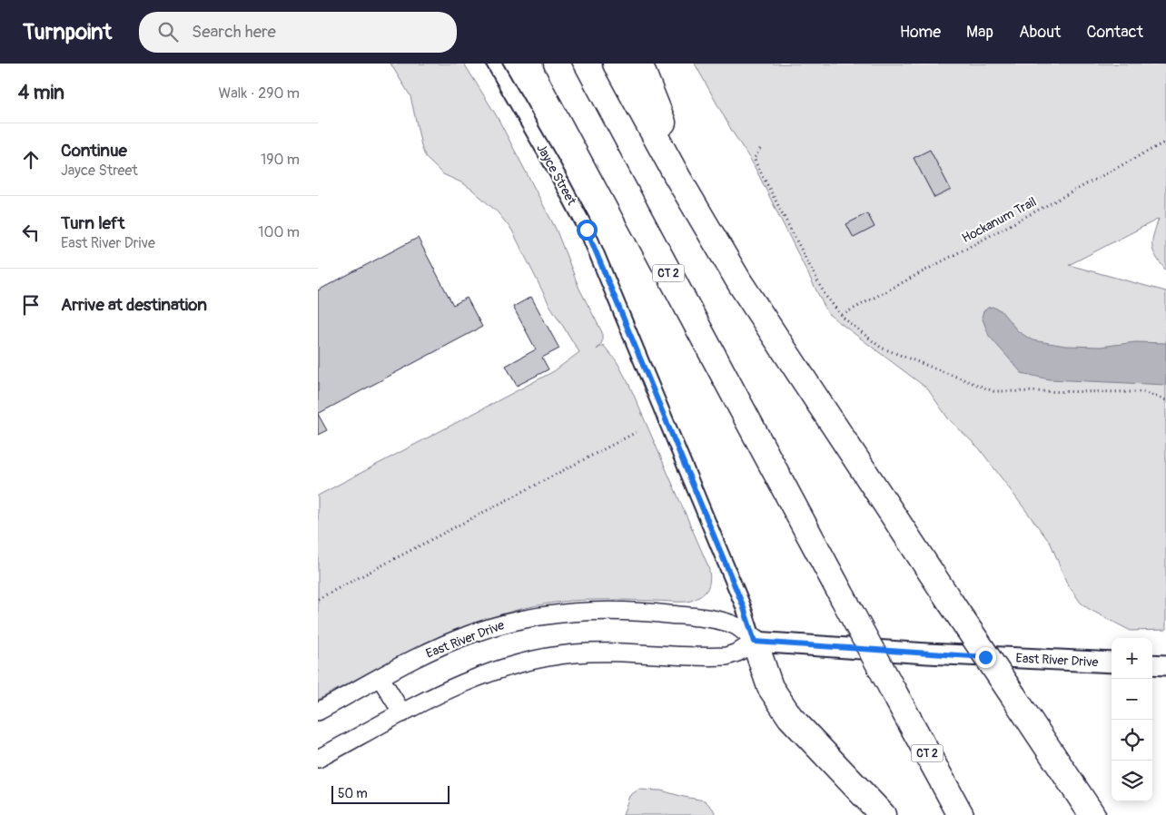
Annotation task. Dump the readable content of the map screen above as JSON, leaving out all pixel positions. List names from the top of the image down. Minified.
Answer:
{"streets":{"highway":["CT 2"],"main road":["East River Drive"],"street":["Jayce Street"],"path":["Hockanum Trail"]},"crossings":[["Jayce Street","East River Drive"]],"scale_bar":"50 m","page":{"header":"Turnpoint","search":"Search here","nav":["Home","Map","About","Contact"],"heading":["4 min","Walk · 290 m"],"list":[["Continue","Jayce Street","190 m"],["Turn left","East River Drive","100 m"],"Arrive at destination"],"map_buttons":["+","−"],"scale":"50 m"}}
